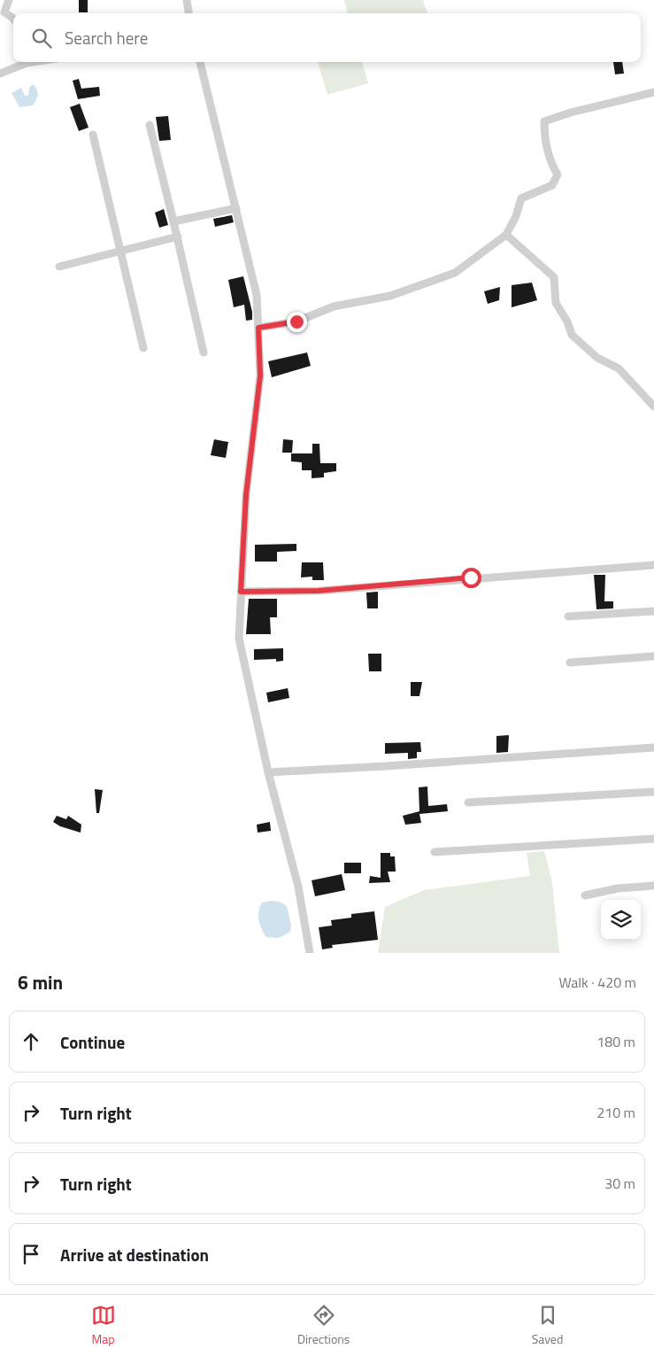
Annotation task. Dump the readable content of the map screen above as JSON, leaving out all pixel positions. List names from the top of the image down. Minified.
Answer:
{"page":{"search":"Search here","heading":["6 min","Walk · 420 m"],"list":[["Continue","180 m"],["Turn right","210 m"],["Turn right","30 m"],"Arrive at destination"],"nav":["Map","Directions","Saved"]}}
